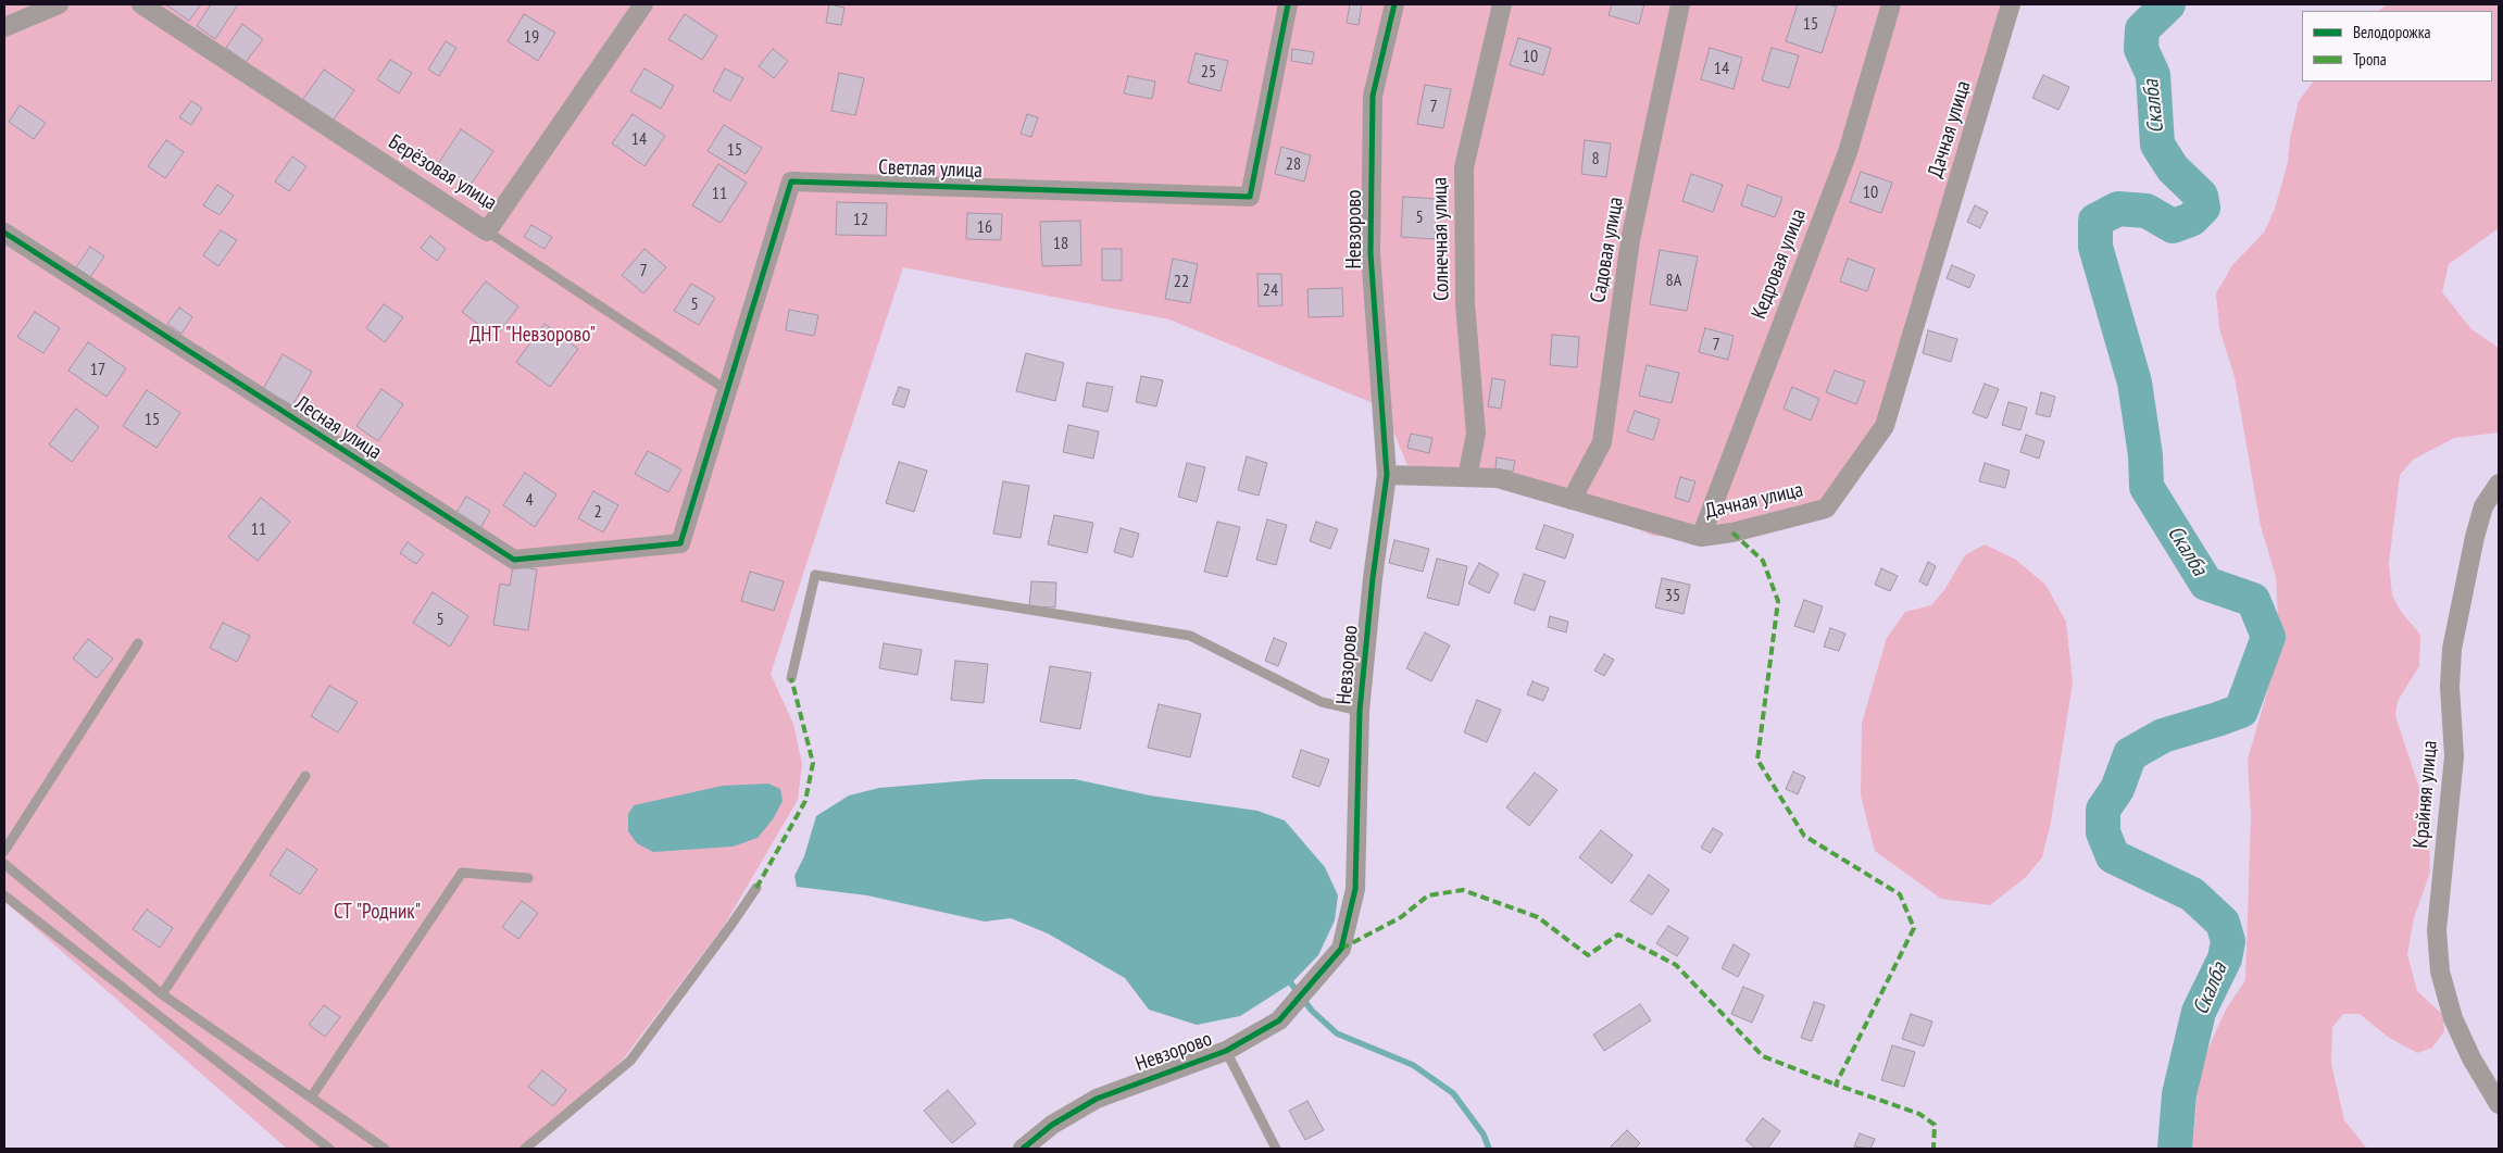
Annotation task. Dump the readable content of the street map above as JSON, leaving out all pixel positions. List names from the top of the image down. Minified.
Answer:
{"streets":{"street":["Дачная улица","Светлая улица","Берёзовая улица","Невзорово","Солнечная улица","Садовая улица","Кедровая улица","Лесная улица","Крайняя улица"]},"crossings":[["Дачная улица","Невзорово"],["Дачная улица","Солнечная улица"],["Дачная улица","Садовая улица"],["Дачная улица","Кедровая улица"],["Светлая улица","Лесная улица"]],"water":["Скалба"],"parks":["ДНТ \"Невзорово\"","СТ \"Родник\""],"house_numbers":["15","19","10","14","25","7","14","15","8","28","10","11","5","12","16","18","7","8А","22","24","5","7","17","15","4","2","11","35","5"],"legend":["Велодорожка","Тропа"]}
